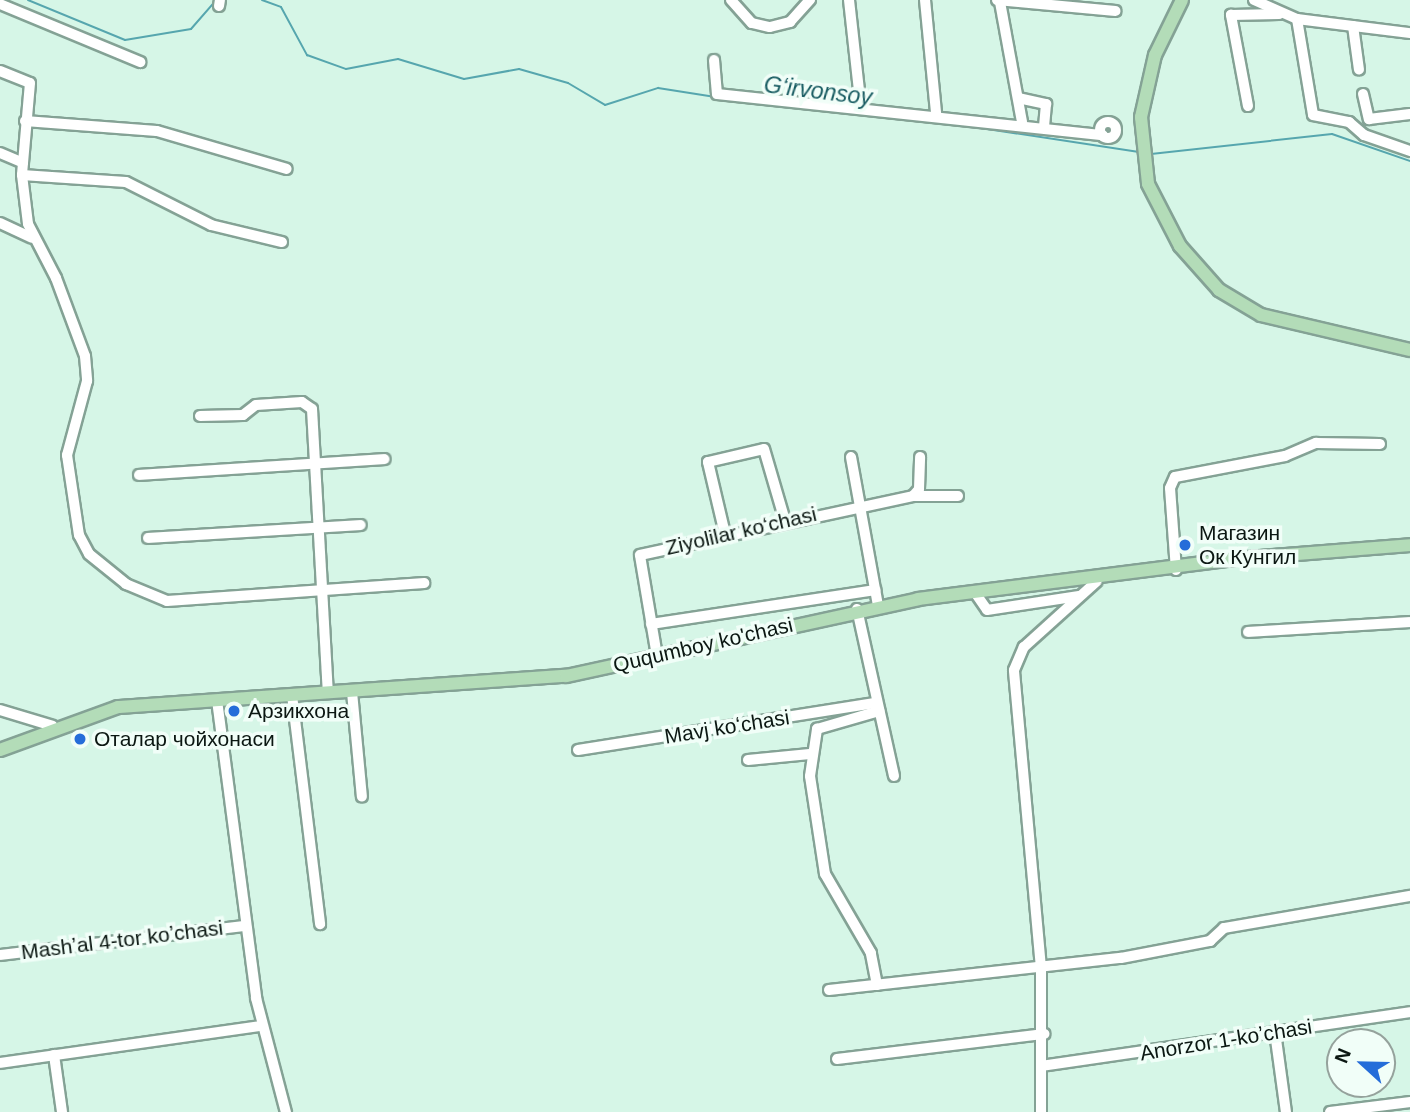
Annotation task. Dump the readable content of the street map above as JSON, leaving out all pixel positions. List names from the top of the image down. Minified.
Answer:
{"streets":{"main road":["Ququmboy ko'chasi"],"street":["Ziyolilar koʻchasi","Mavj koʻchasi","Mashʼal 4-tor koʼchasi","Аnorzor 1-koʼchasi"]},"water":["G‘irvonsoy"],"places":["Магазин Ок Кунгил","Арзикхона","Оталар чойхонаси"],"north":"left"}
